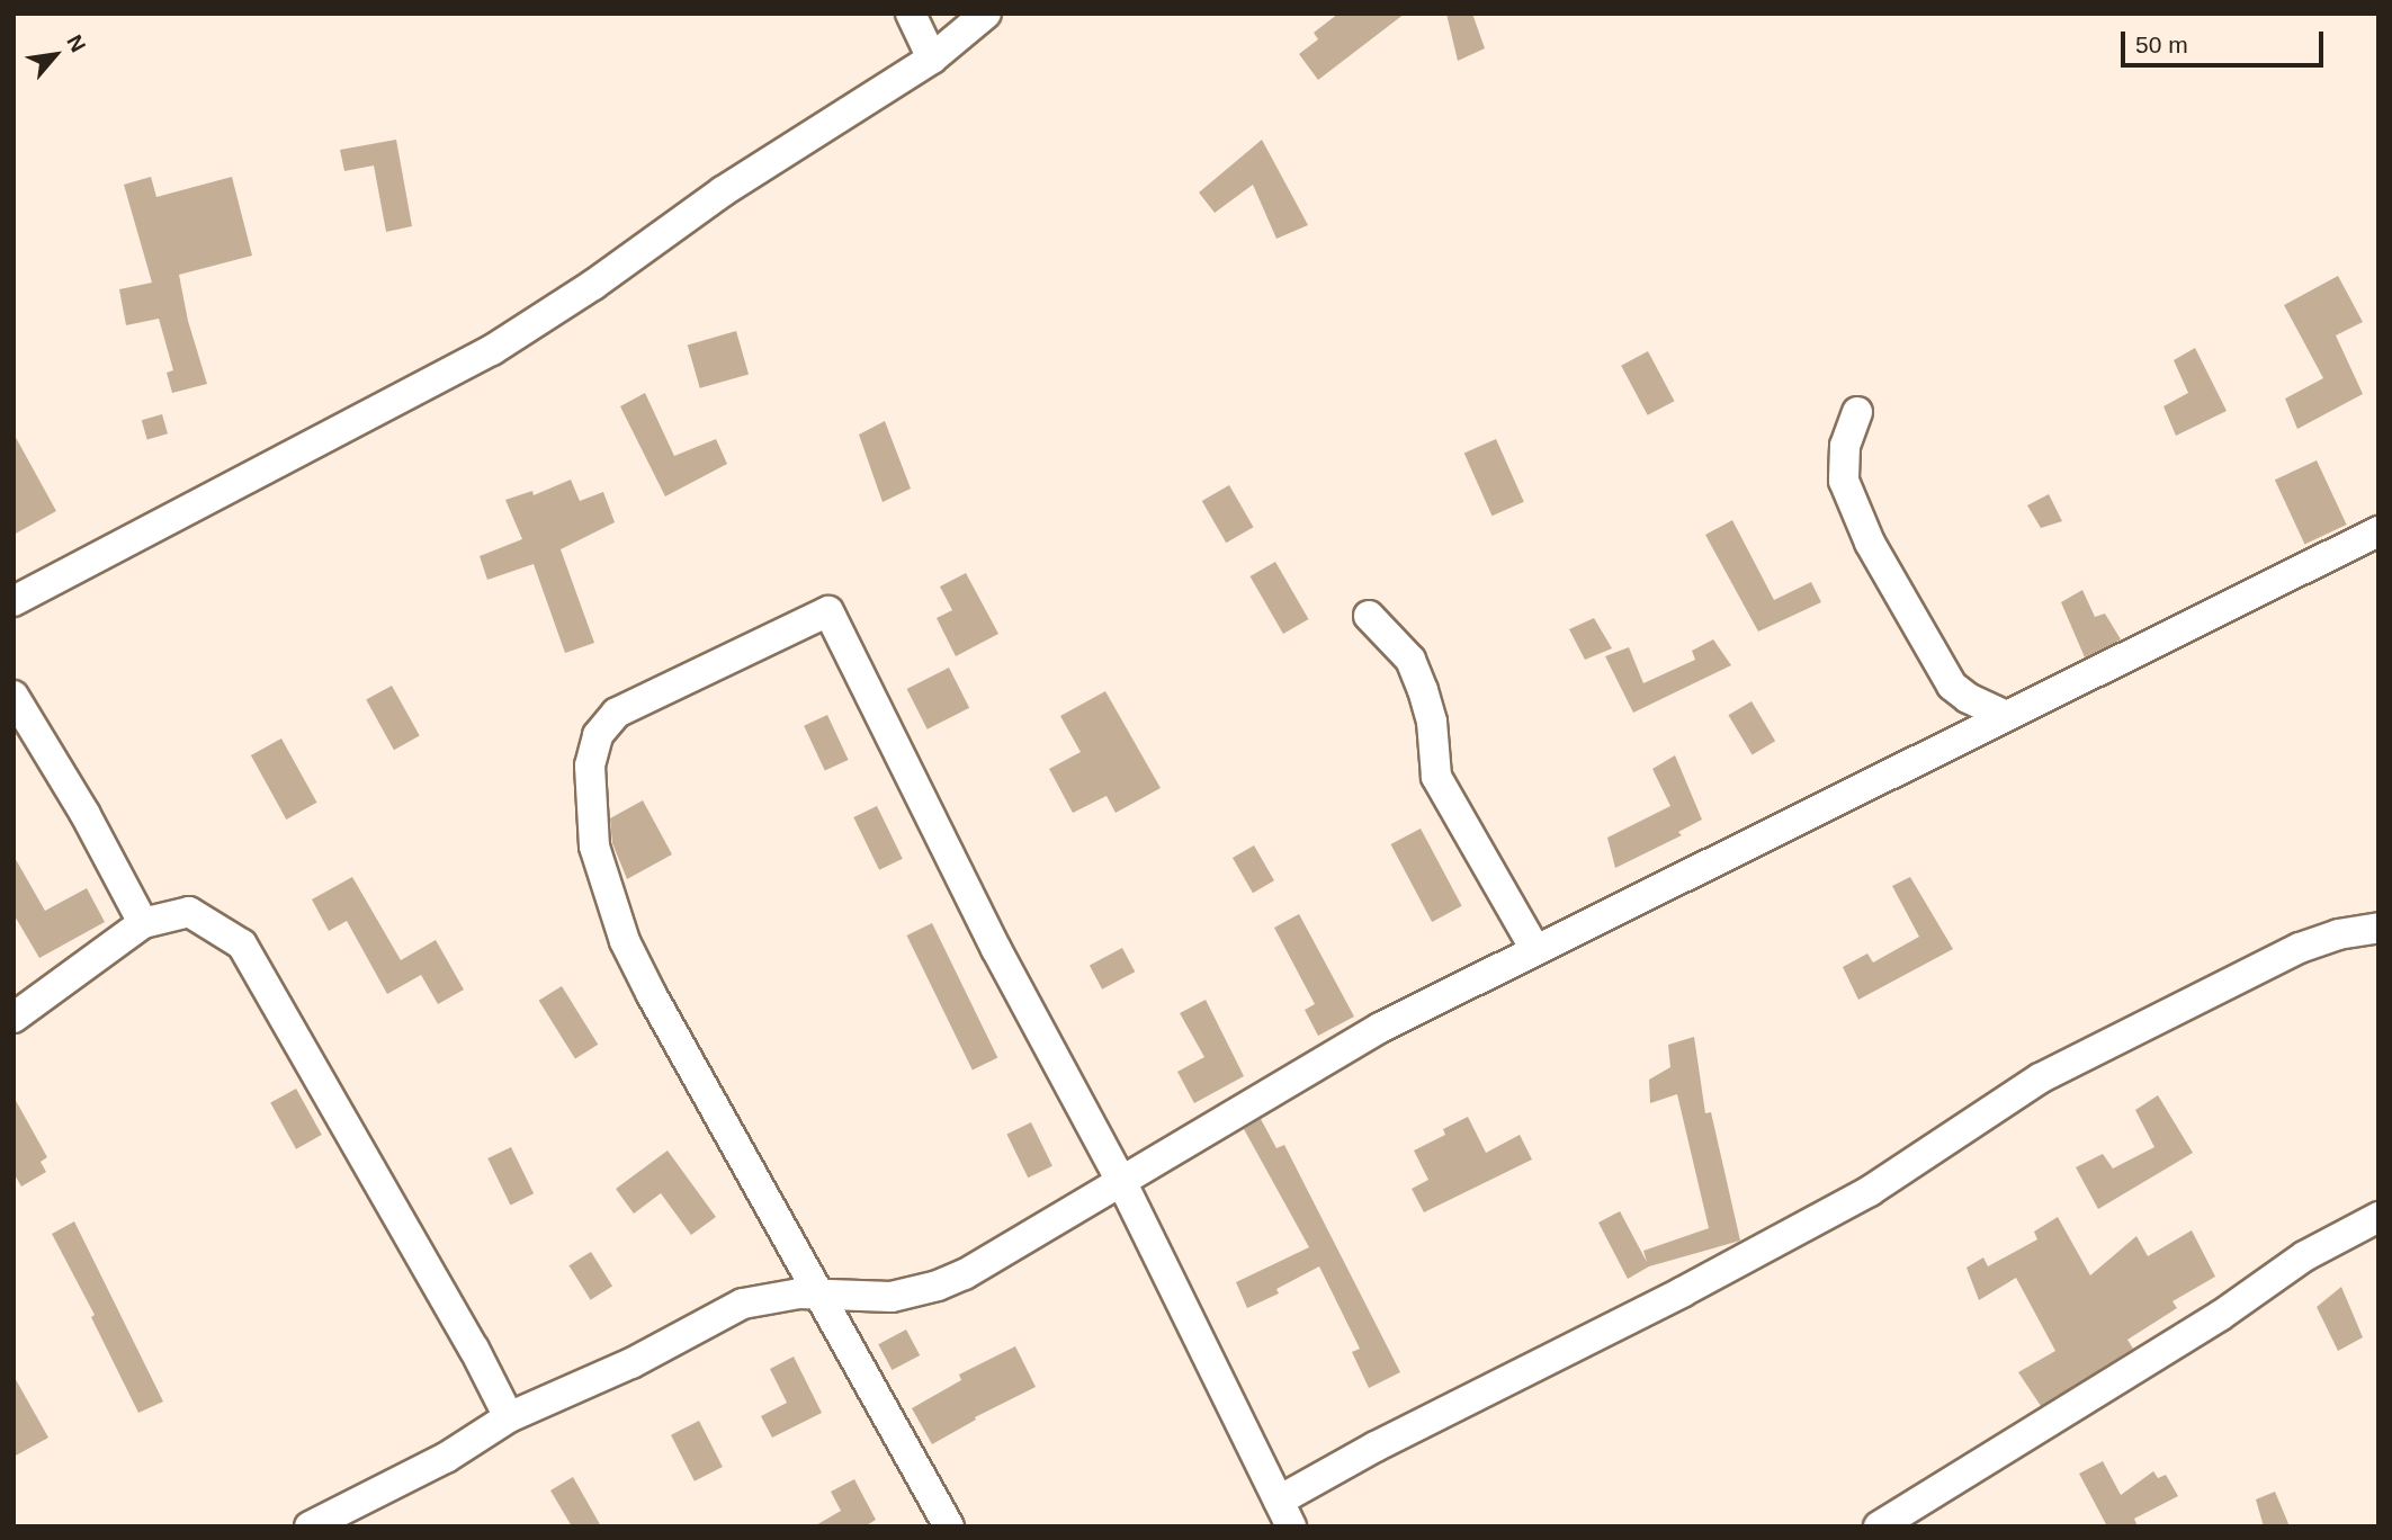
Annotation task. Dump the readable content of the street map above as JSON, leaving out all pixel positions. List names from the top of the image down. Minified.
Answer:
{"scale_bar":"50 m","north":"top right"}
